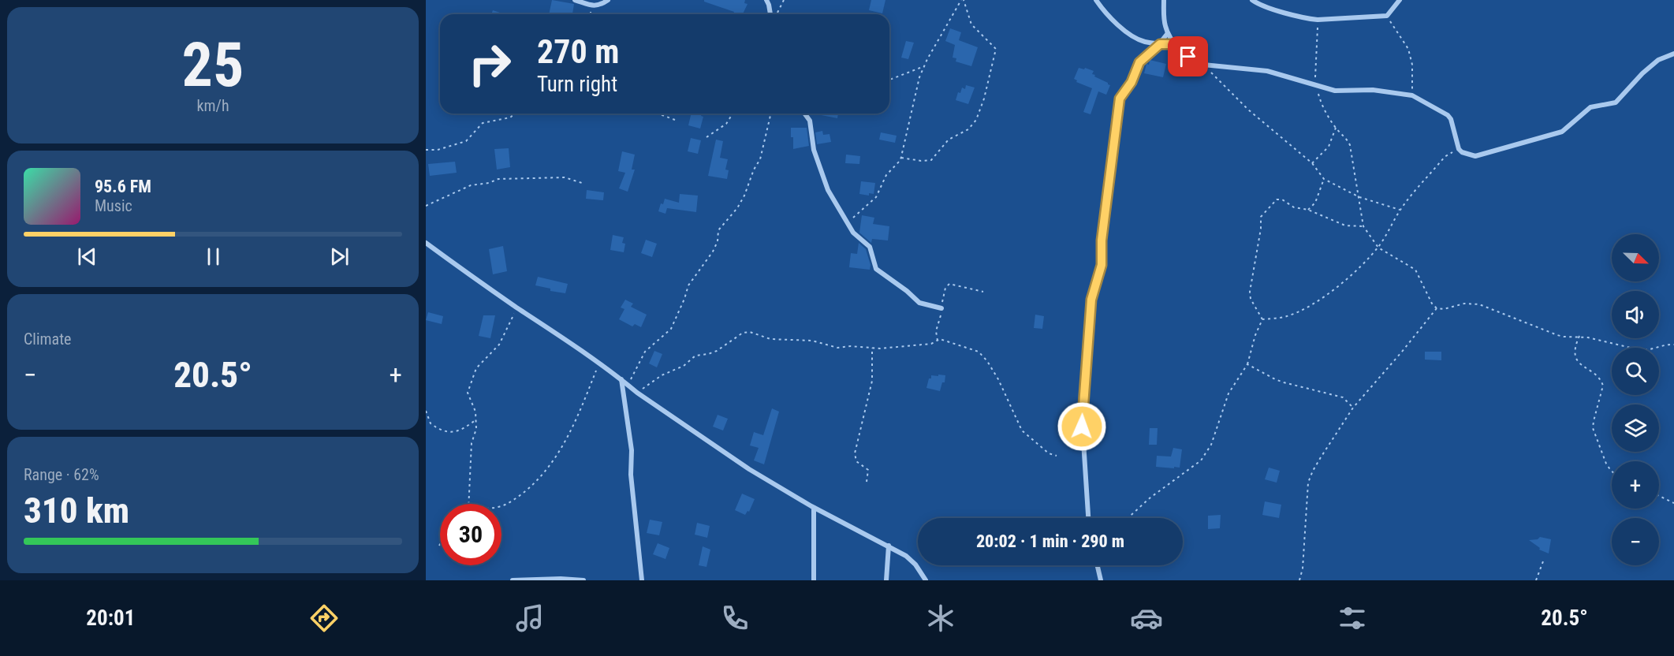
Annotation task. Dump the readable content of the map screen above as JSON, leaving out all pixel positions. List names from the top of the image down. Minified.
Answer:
{"north":"bottom right","page":{"tile":[["25","km/h"],"Climate",["Range · 62%","310 km"]],"turn":["270 m","Turn right"],"song":["95.6 FM","Music"],"map_buttons":["+","−"],"heat":["−","20.5°","+"],"limit":"30","trip":"20:02 · 1 min · 290 m","tabs":["20:01","20.5°"]}}
